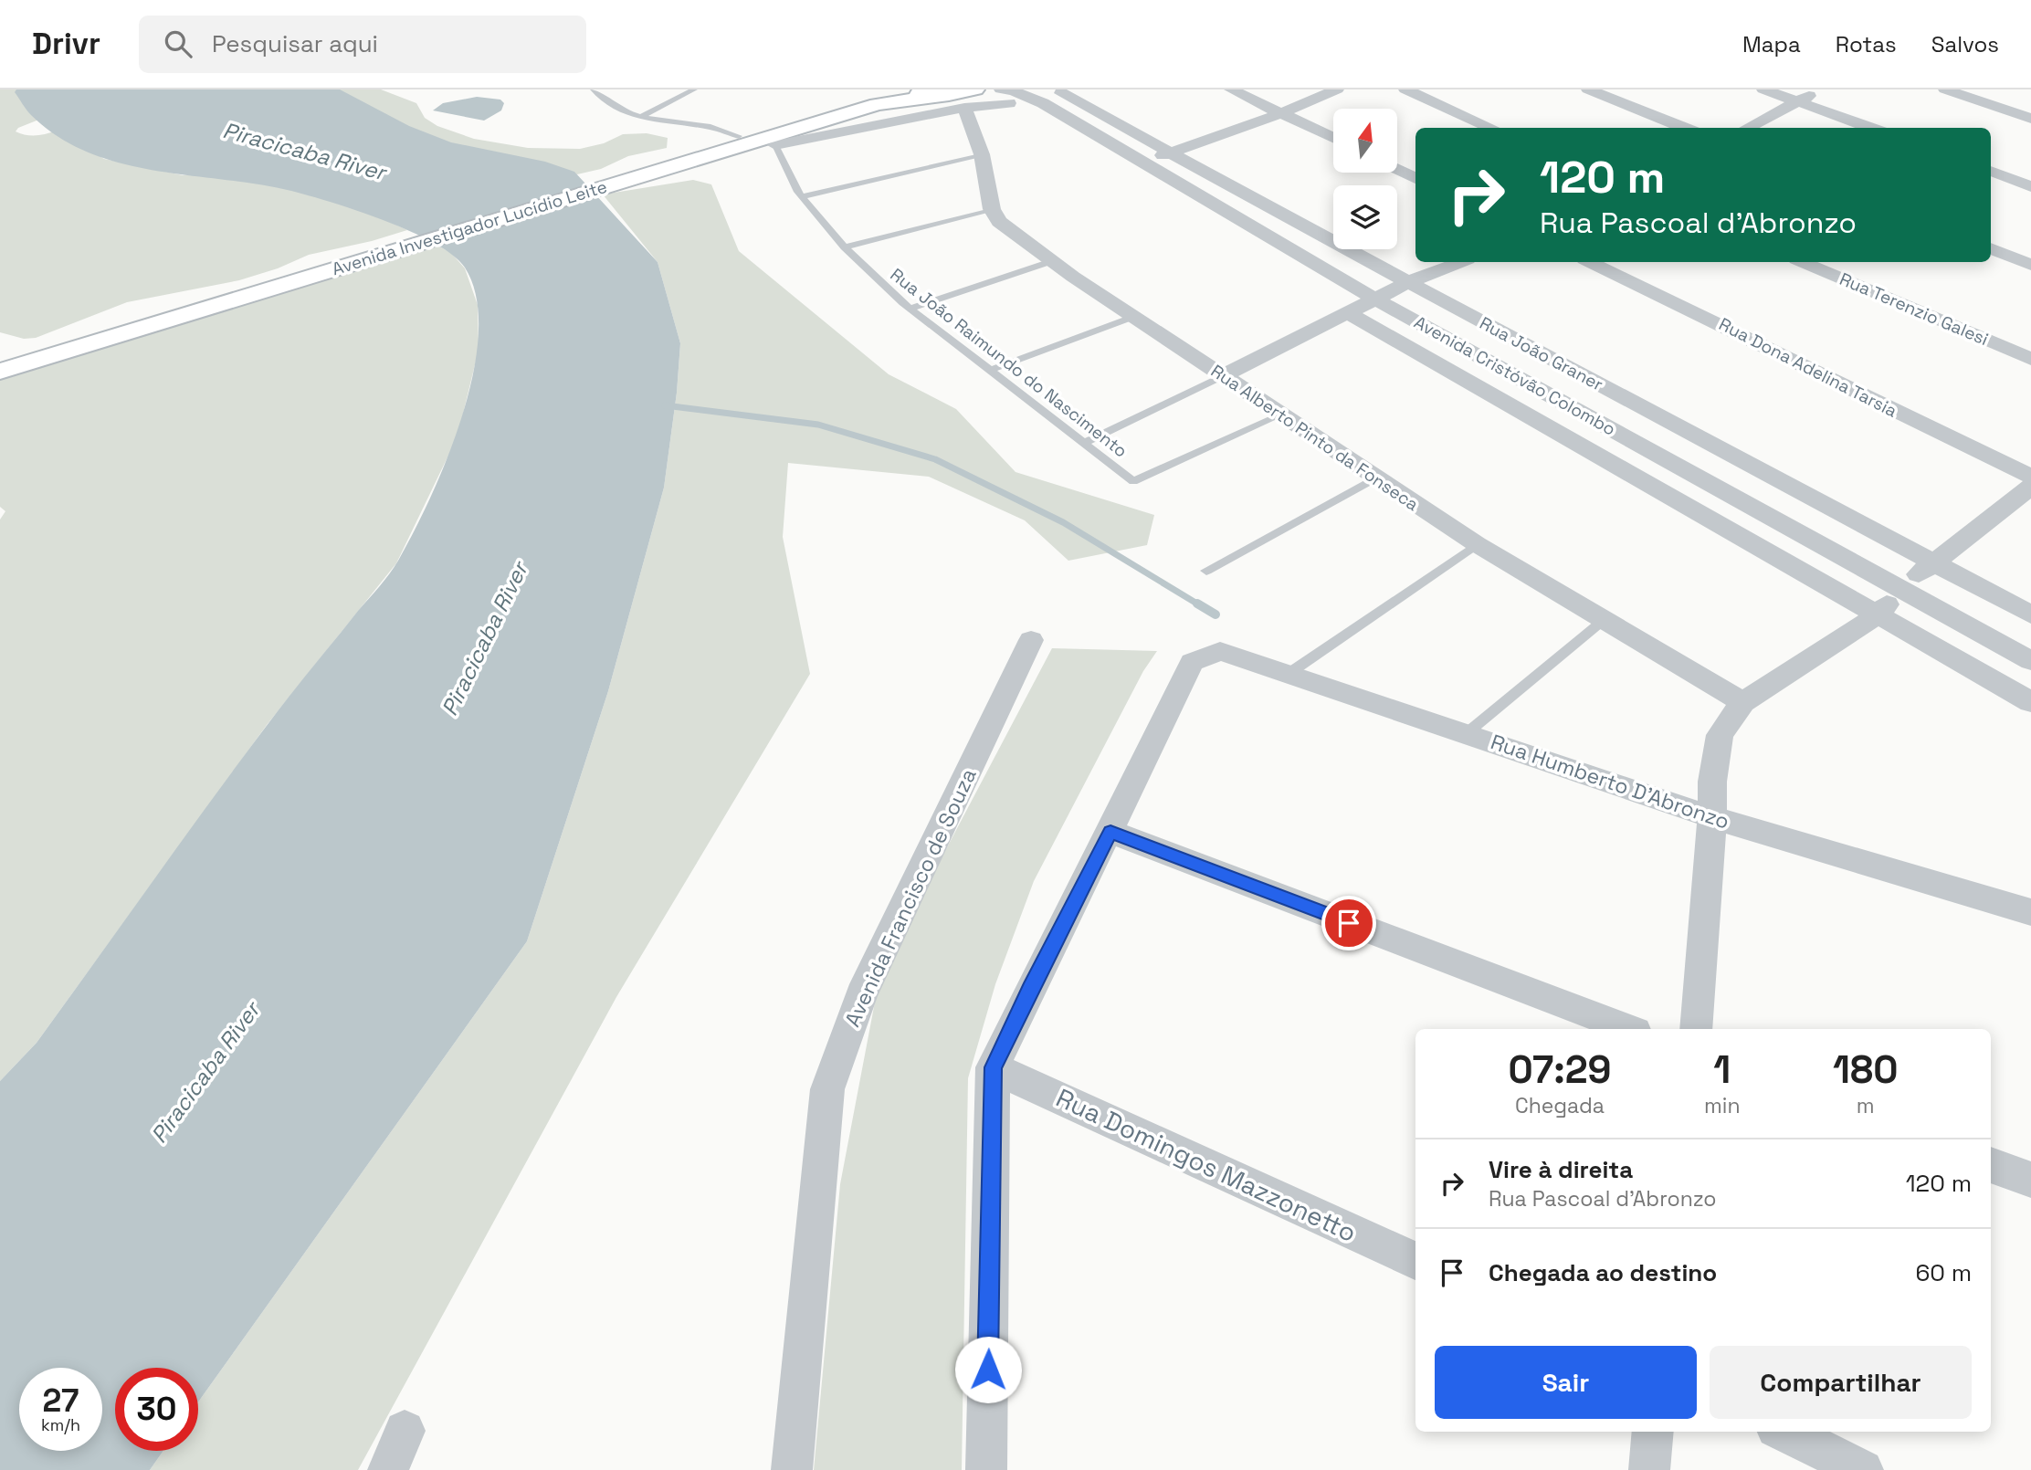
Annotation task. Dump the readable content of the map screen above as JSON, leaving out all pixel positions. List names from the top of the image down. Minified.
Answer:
{"streets":{"main road":["Avenida Investigador Lucídio Leite"],"street":["Rua Terenzio Galesi","Rua João Graner","Rua Dona Adelina Tarsia","Avenida Cristóvão Colombo","Rua Alberto Pinto da Fonseca","Rua Humberto D'Abronzo","Avenida Francisco de Souza","Rua Domingos Mazzonetto"],"lane":["Rua João Raimundo do Nascimento"]},"crossings":[["Rua João Raimundo do Nascimento","Rua Alberto Pinto da Fonseca"]],"water":["Piracicaba River"],"north":"top","page":{"header":"Drivr","search":"Pesquisar aqui","nav":["Mapa","Rotas","Salvos"],"turn":["120 m","Rua Pascoal d'Abronzo"],"eta":["07:29","Chegada","1","min","180","m"],"list":[{"name":"Vire à direita","note":"Rua Pascoal d'Abronzo","value":"120 m"},{"name":"Chegada ao destino","value":"60 m"}],"buttons":["Sair","Compartilhar"],"speed":"27 km/h","limit":"30"}}
